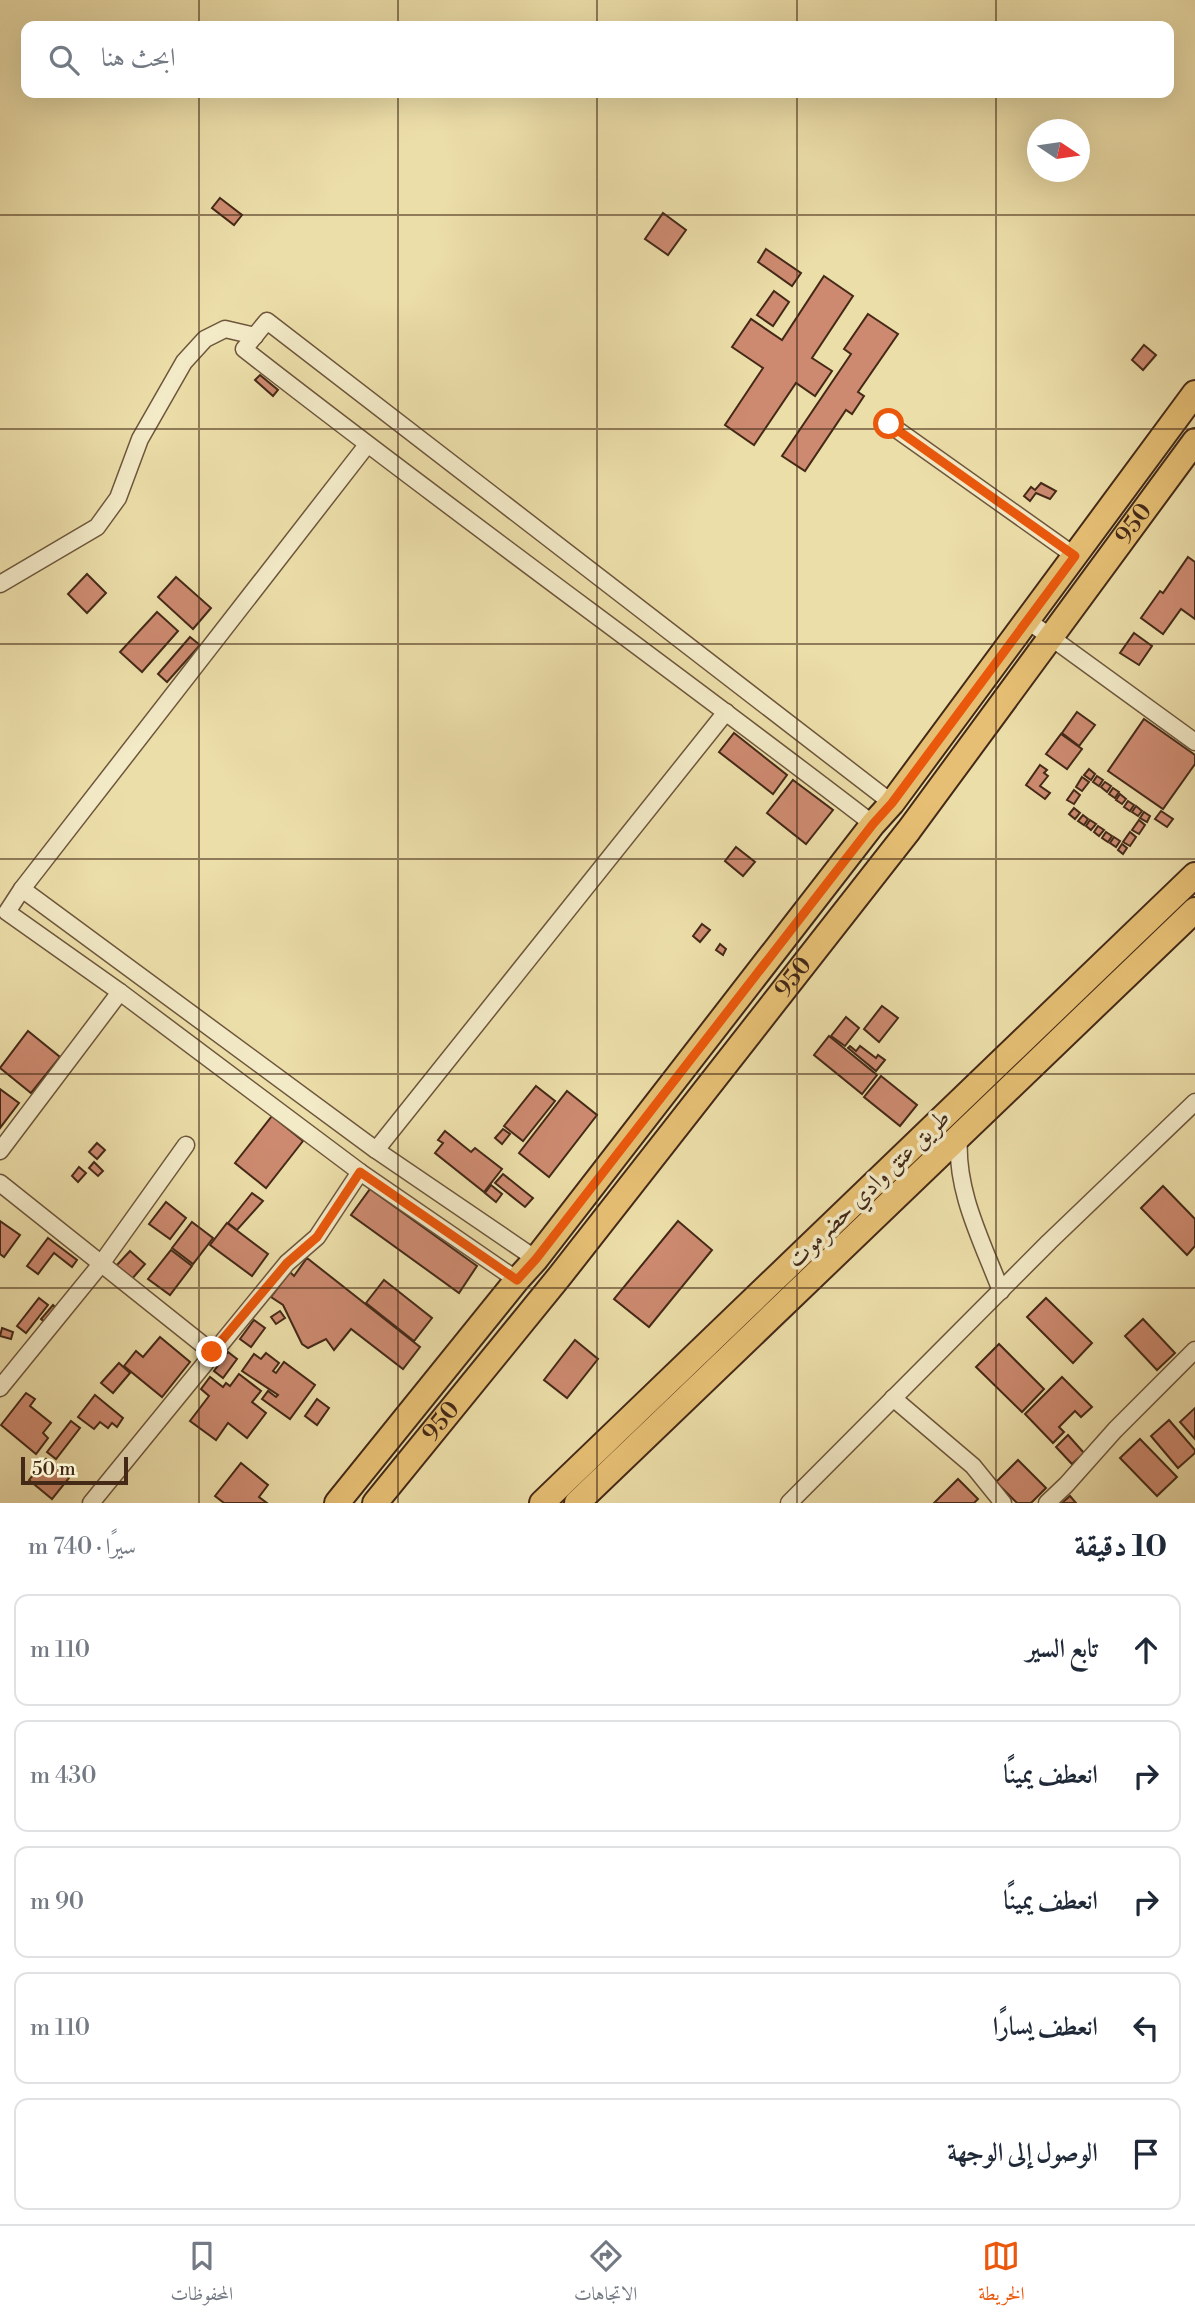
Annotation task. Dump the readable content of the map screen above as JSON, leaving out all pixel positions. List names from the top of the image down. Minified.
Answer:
{"streets":{"main road":["950","طريق عتق وادي حضرموت"]},"scale_bar":"50 m","north":"right","page":{"search":"ابحث هنا","scale":"50 m","heading":["10 دقيقة","سيرًا · 740 m"],"list":[["تابع السير","110 m"],["انعطف يمينًا","430 m"],["انعطف يمينًا","90 m"],["انعطف يسارًا","110 m"],"الوصول إلى الوجهة"],"nav":["الخريطة","الاتجاهات","المحفوظات"]}}
